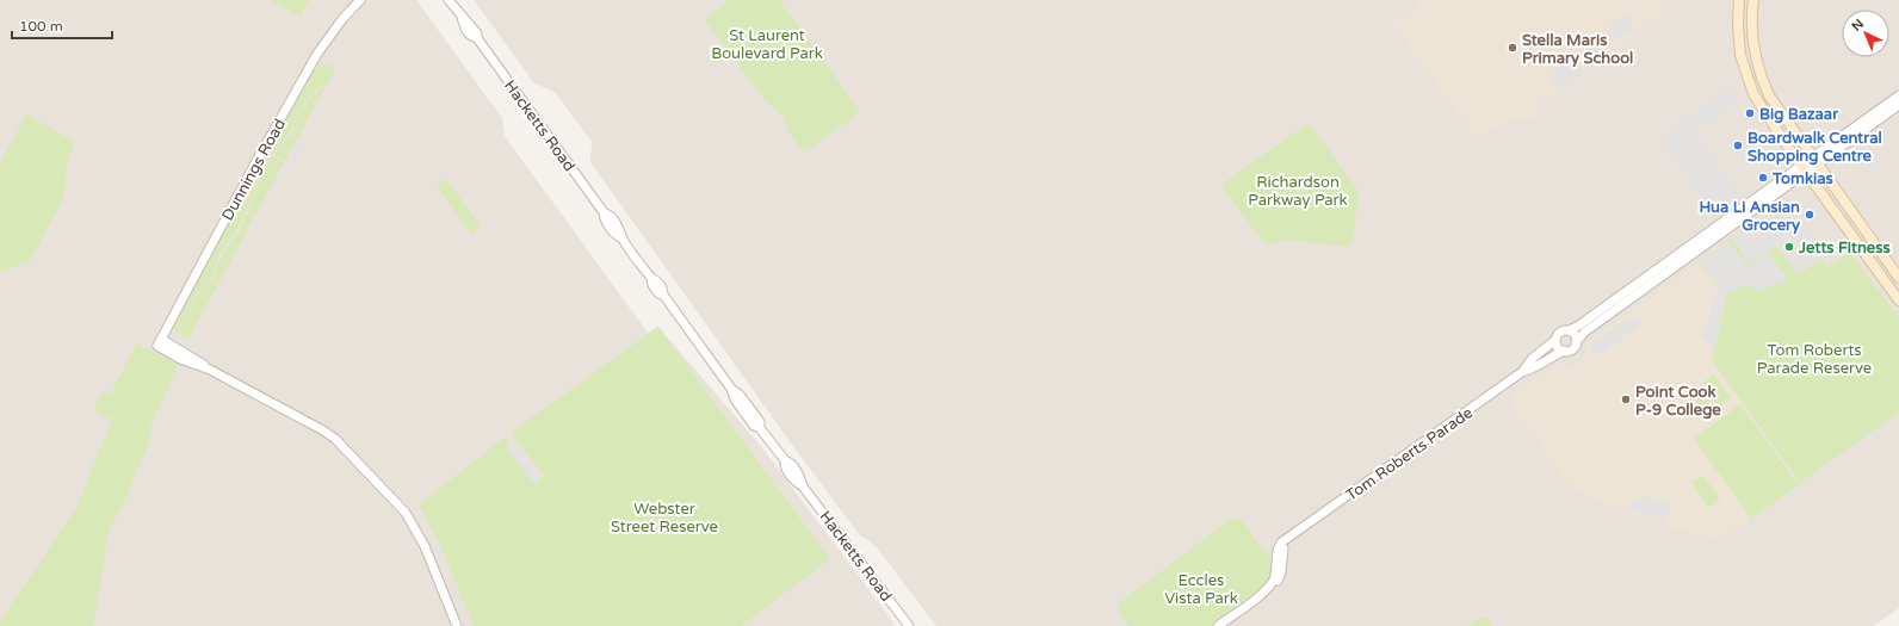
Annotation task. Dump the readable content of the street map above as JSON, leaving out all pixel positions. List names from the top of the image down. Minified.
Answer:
{"streets":{"street":["Hacketts Road","Dunnings Road","Tom Roberts Parade"]},"parks":["St Laurent Boulevard Park","Richardson Parkway Park","Tom Roberts Parade Reserve","Webster Street Reserve","Eccles Vista Park"],"places":["Stella Maris Primary School","Big Bazaar","Boardwalk Central Shopping Centre","Tomkias","Hua Li Ansian Grocery","Jetts Fitness","Point Cook P-9 College"],"scale_bar":"100 m","north":"top left"}
